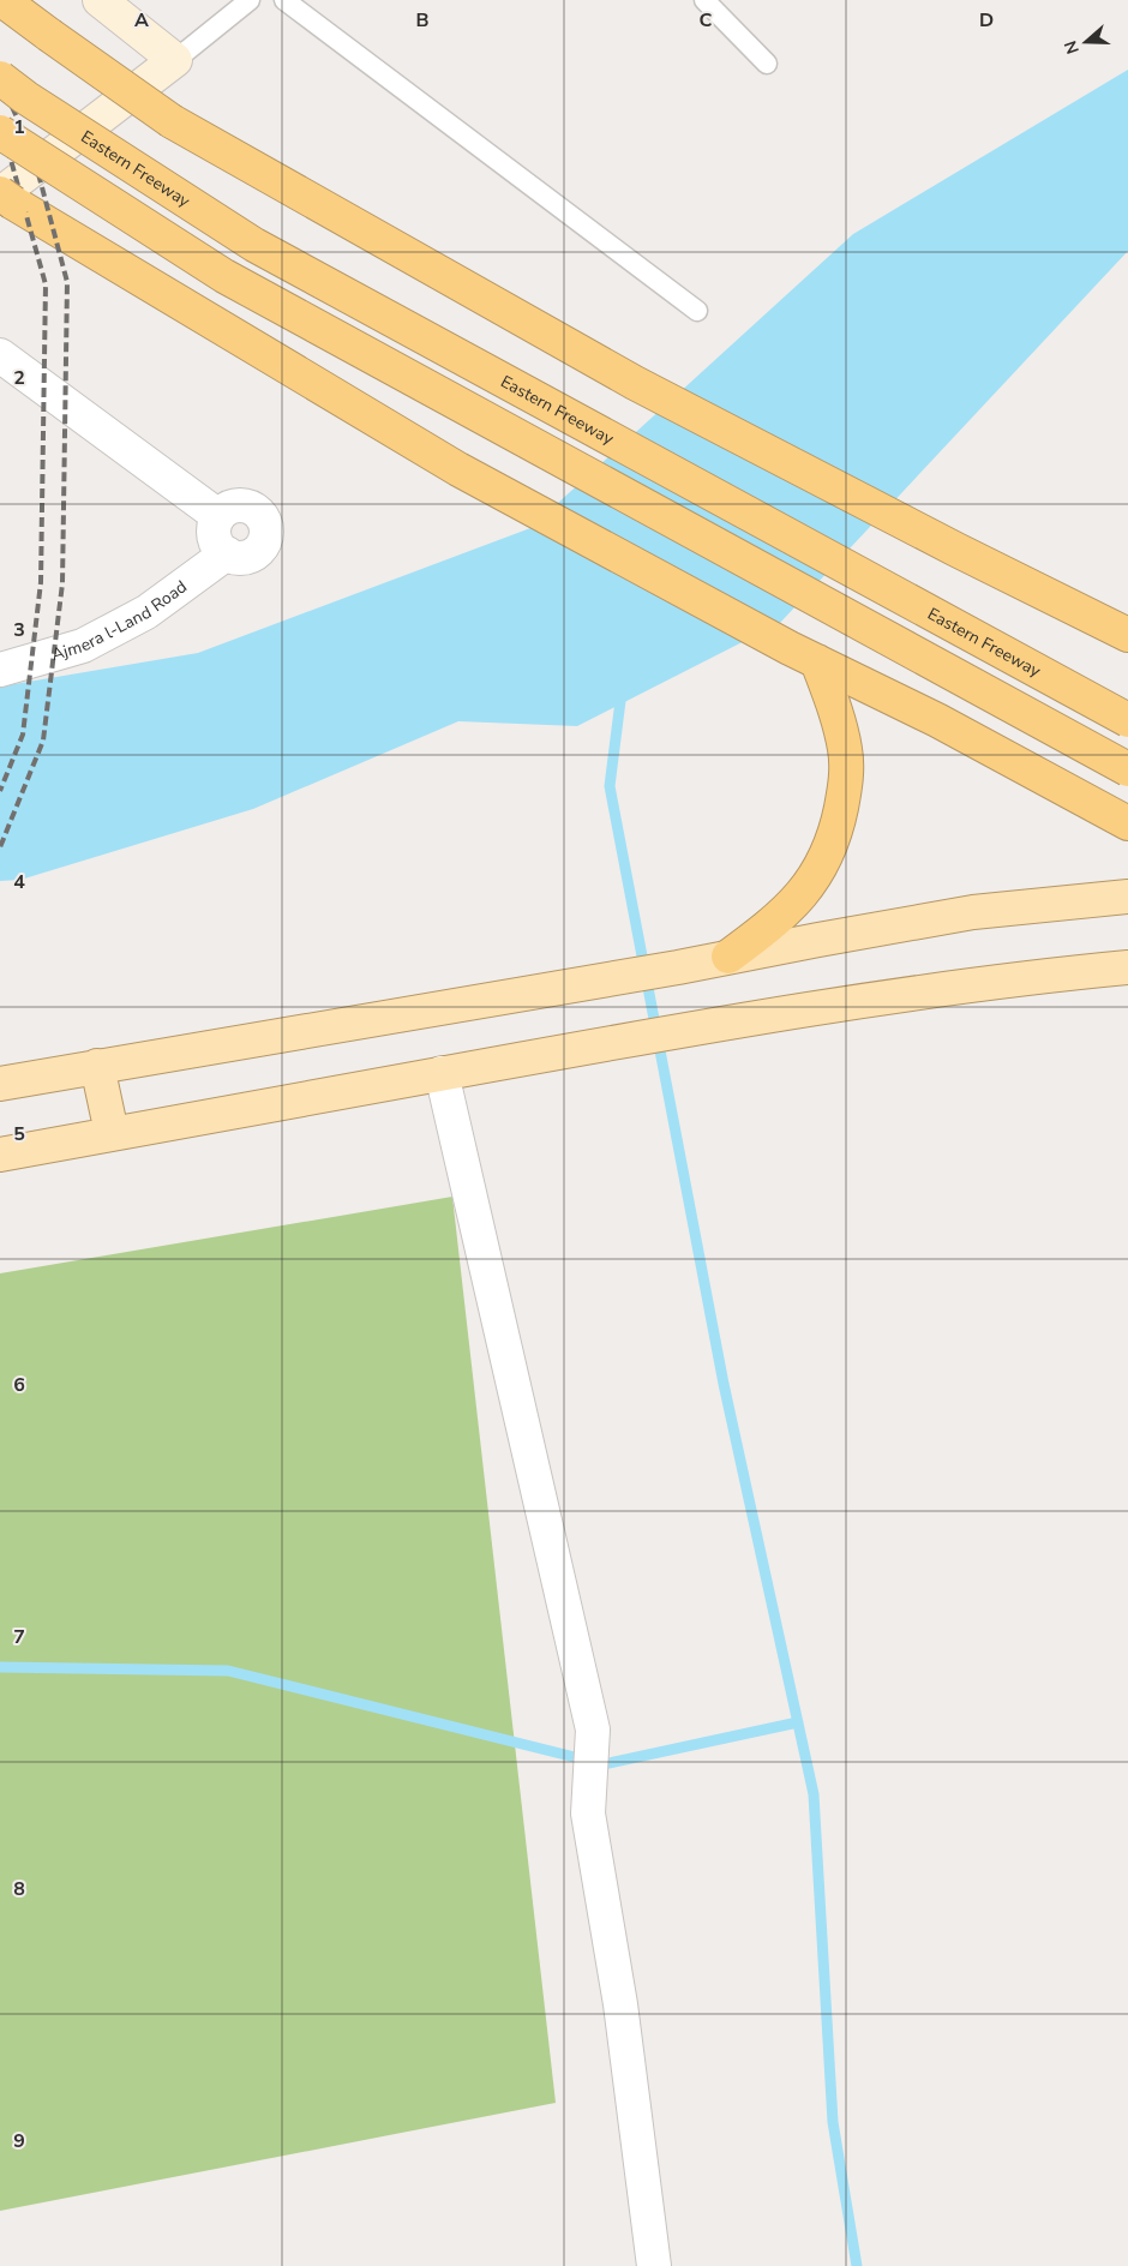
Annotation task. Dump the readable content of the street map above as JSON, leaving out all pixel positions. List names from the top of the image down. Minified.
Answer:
{"streets":{"highway":["Eastern Freeway"],"street":["Ajmera l-Land Road"]},"north":"left","grid":{"columns":["A","B","C","D"],"rows":["1","2","3","4","5","6","7","8","9"]}}
